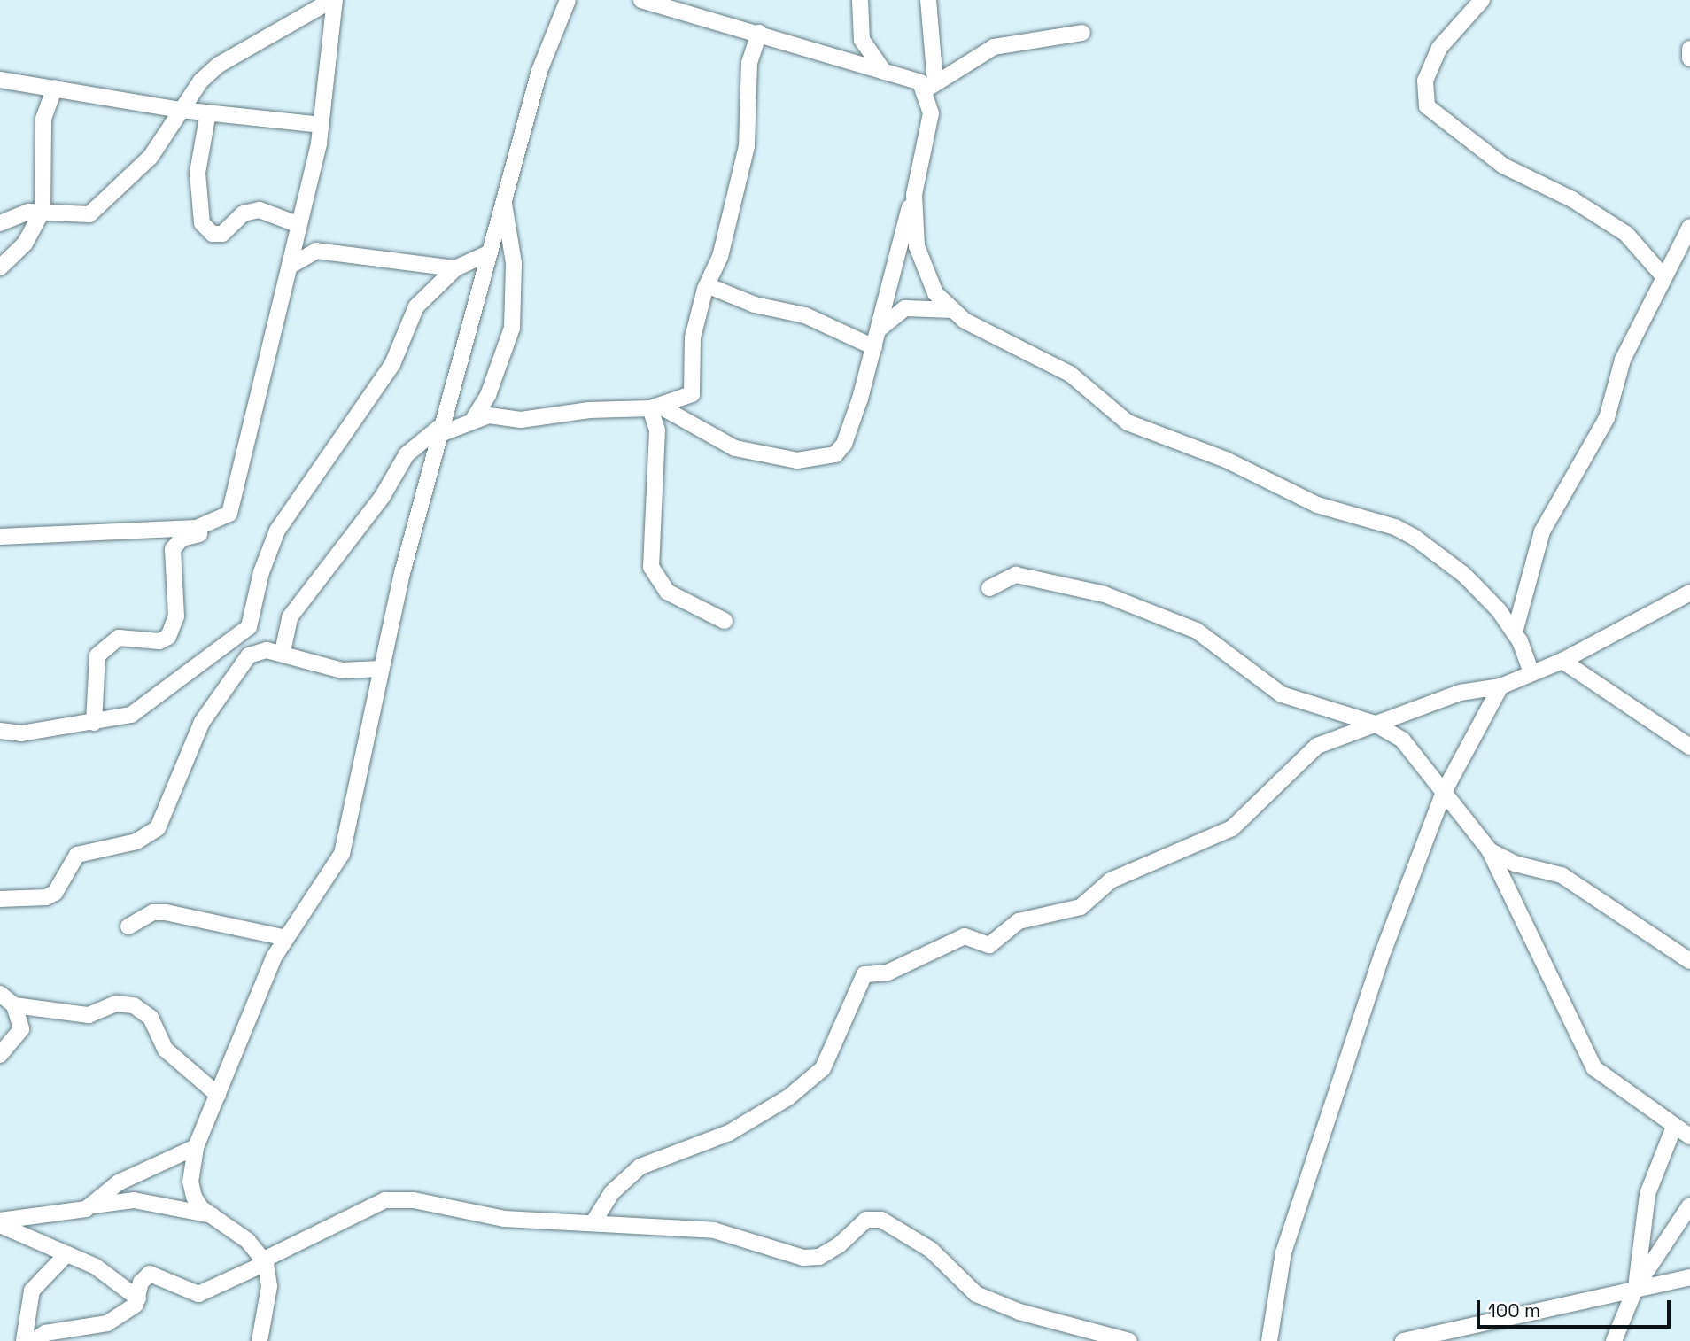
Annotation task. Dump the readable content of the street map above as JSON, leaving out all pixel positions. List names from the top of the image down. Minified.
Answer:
{"scale_bar":"100 m"}
